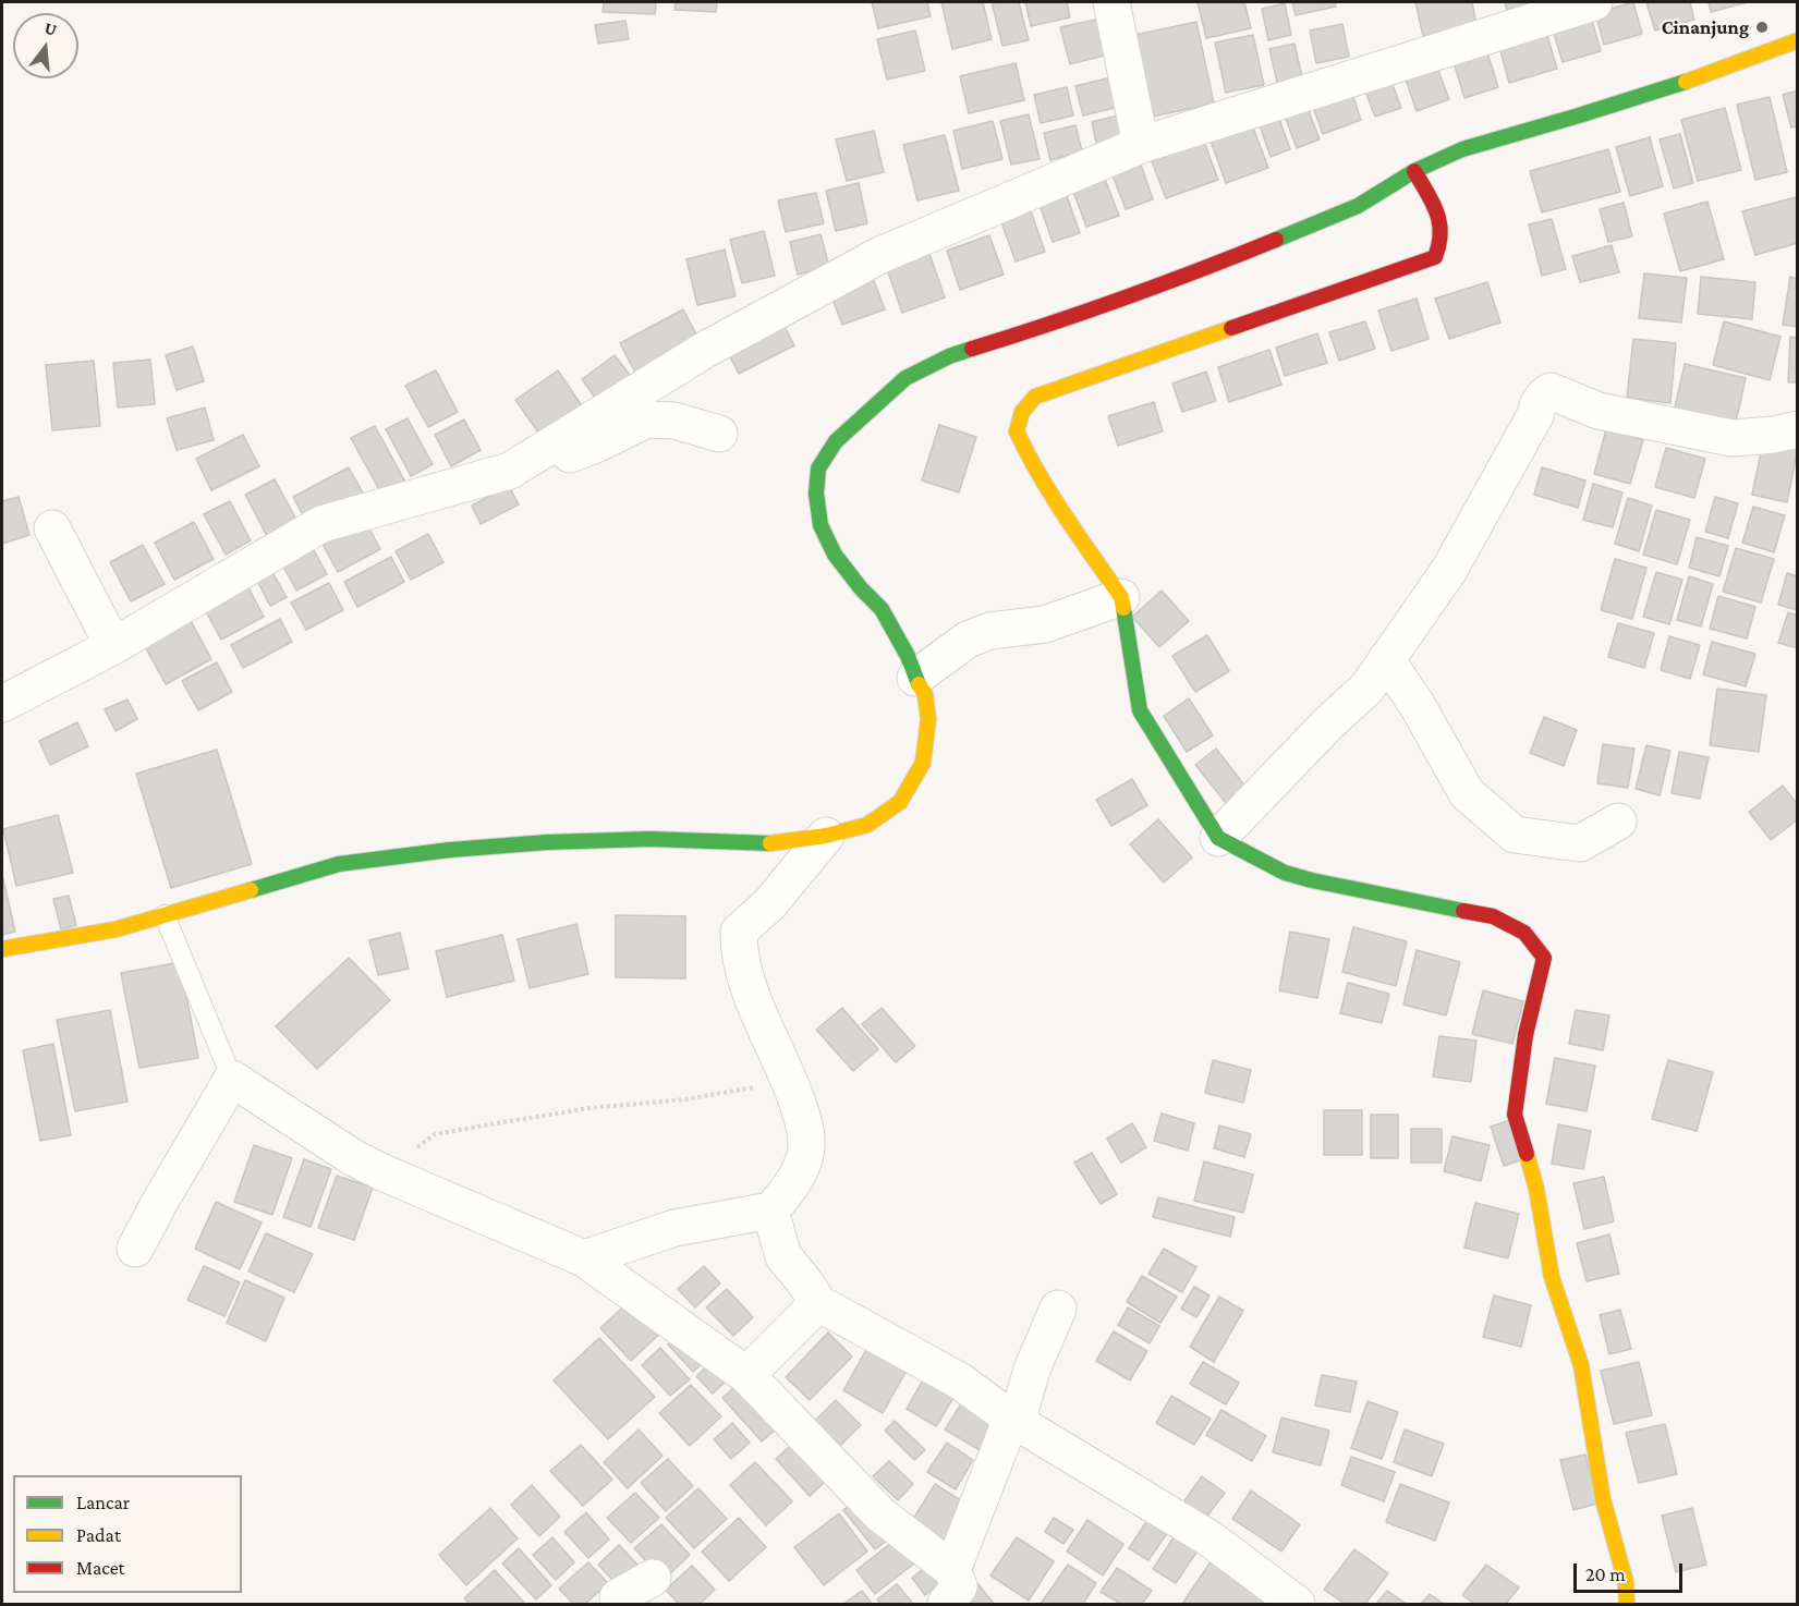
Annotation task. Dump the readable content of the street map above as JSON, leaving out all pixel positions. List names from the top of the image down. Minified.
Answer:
{"places":["Cinanjung"],"legend":["Lancar","Padat","Macet"],"scale_bar":"20 m","north":"top"}
